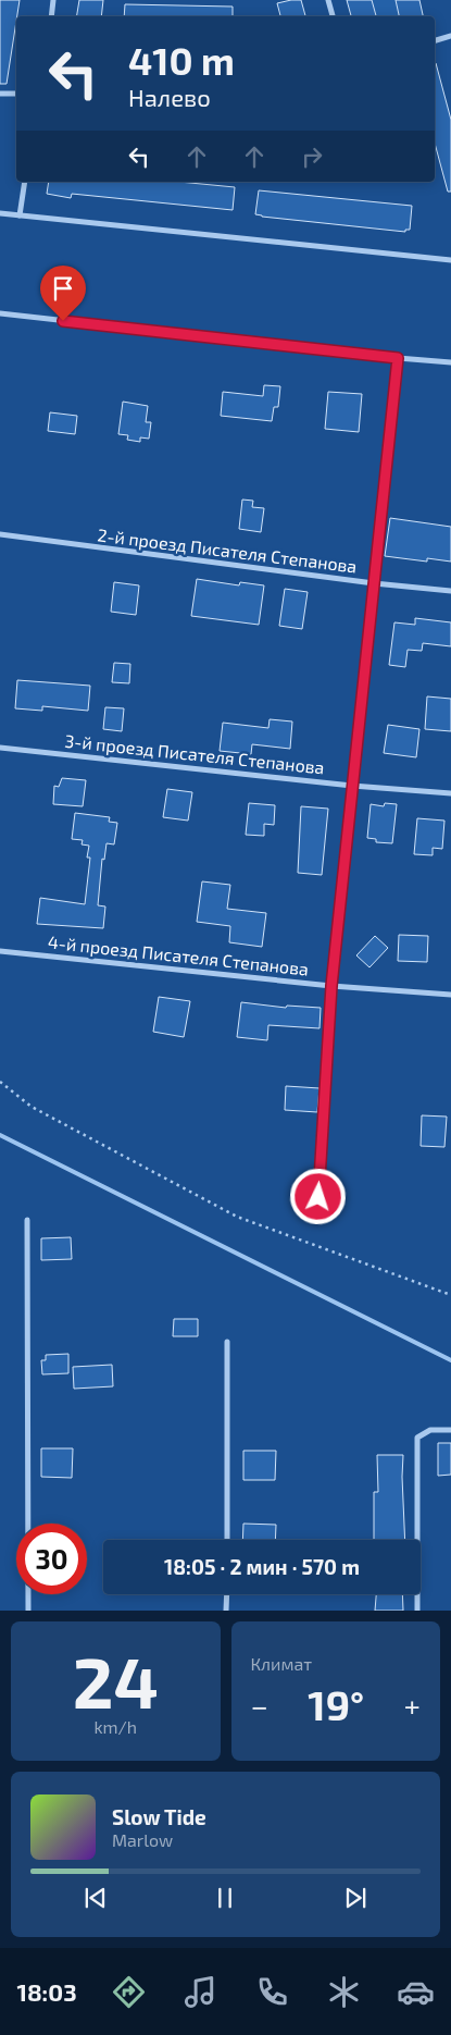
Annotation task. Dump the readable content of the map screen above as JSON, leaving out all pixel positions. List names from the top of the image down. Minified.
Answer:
{"streets":{"street":["2-й проезд Писателя Степанова","3-й проезд Писателя Степанова","4-й проезд Писателя Степанова"]},"page":{"turn":["410 m","Налево"],"limit":"30","trip":"18:05 · 2 мин · 570 m","tile":[["24","km/h"],"Климат"],"heat":["−","19°","+"],"song":["Slow Tide","Marlow"],"tabs":"18:03"}}
